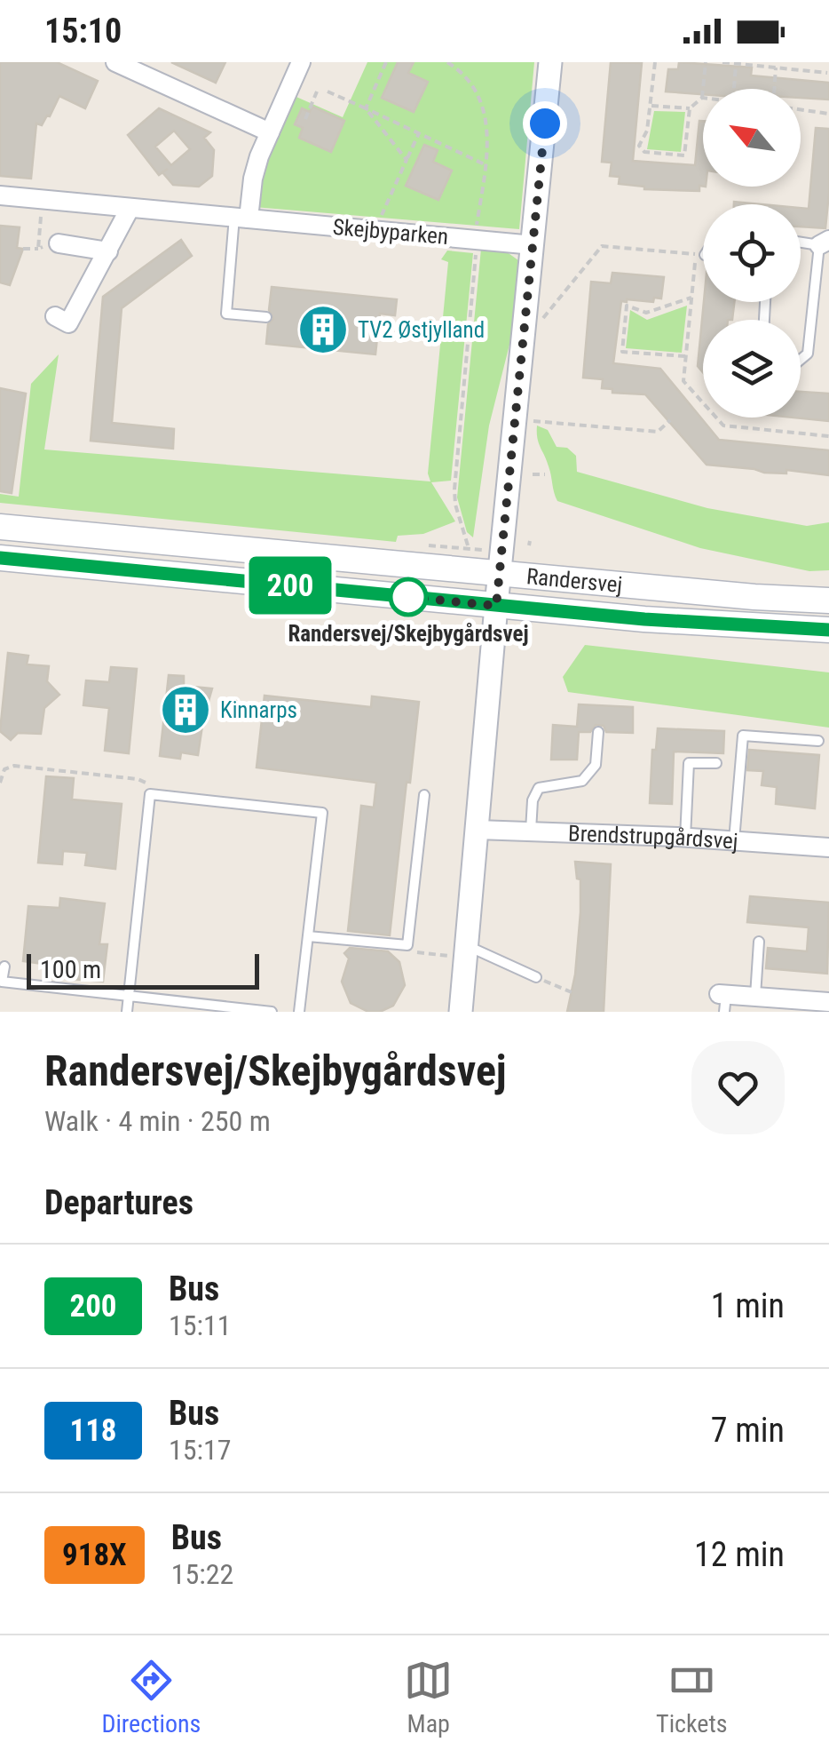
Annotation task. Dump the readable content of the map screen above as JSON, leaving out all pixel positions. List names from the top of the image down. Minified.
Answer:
{"streets":{"main road":["Randersvej"],"street":["Skejbyparken","Brendstrupgårdsvej"]},"places":{"building":["TV2 Østjylland","Kinnarps"],"other":["Randersvej/Skejbygårdsvej"]},"lines":["bus line 200"],"scale_bar":"100 m","north":"top left","page":{"status":"15:10","on_map":"200","scale":"100 m","heading":[["Randersvej/Skejbygårdsvej","Walk · 4 min · 250 m"],"Departures"],"list":[{"mark":"200","name":"Bus","note":"15:11","value":"1 min"},{"mark":"118","name":"Bus","note":"15:17","value":"7 min"},{"mark":"918X","name":"Bus","note":"15:22","value":"12 min"}],"tabs":["Directions","Map","Tickets"]}}
